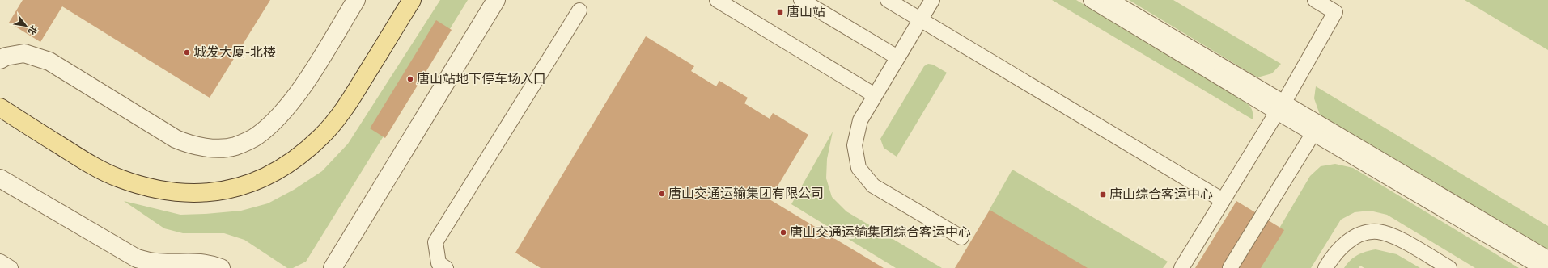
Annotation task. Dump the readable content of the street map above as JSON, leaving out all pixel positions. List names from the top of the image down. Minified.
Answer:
{"places":{"transit":["唐山站","唐山综合客运中心"],"other":["城发大厦-北楼","唐山站地下停车场入口","唐山交通运输集团有限公司","唐山交通运输集团综合客运中心"]},"north":"bottom right"}
